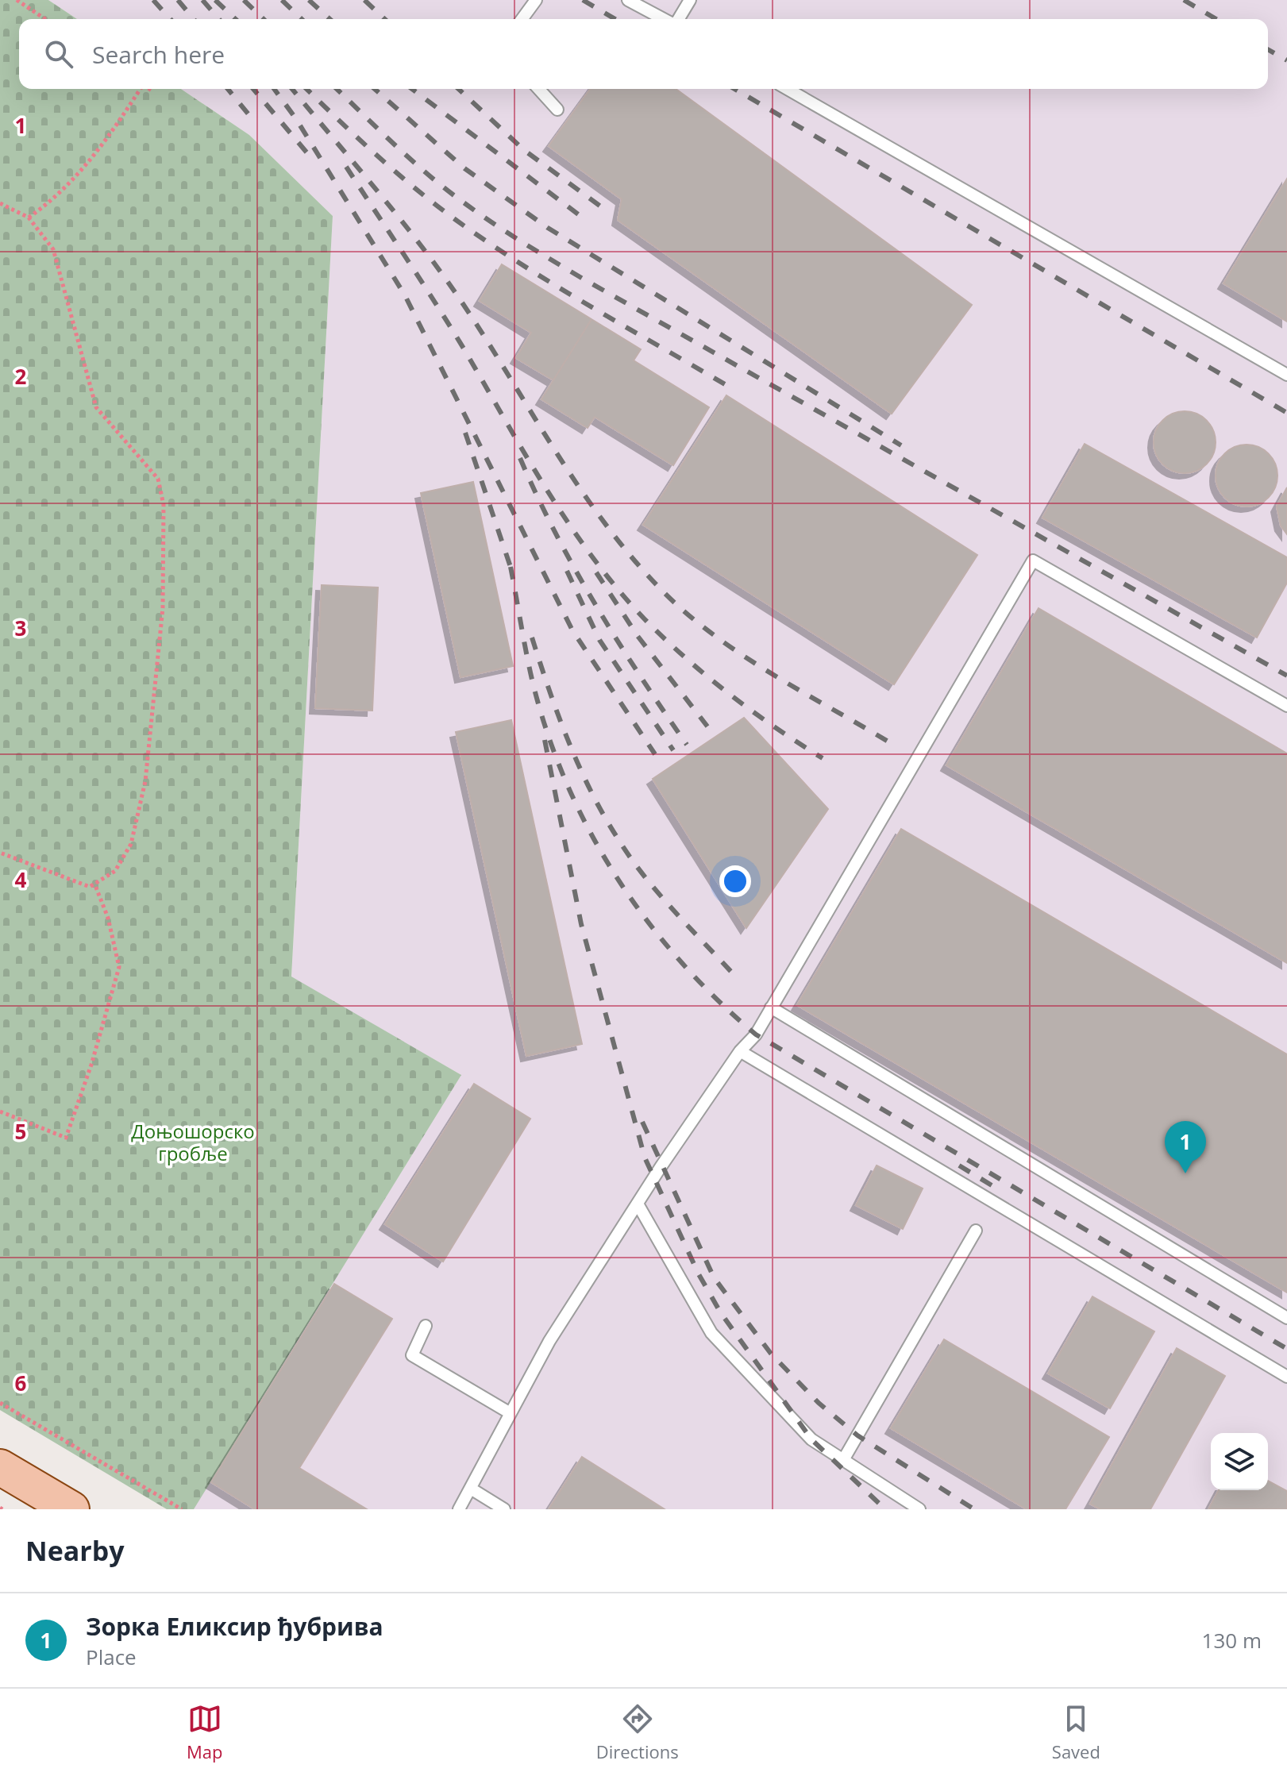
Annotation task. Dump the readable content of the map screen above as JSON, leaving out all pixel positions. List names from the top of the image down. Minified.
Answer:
{"parks":["Доњошорско гробље"],"page":{"search":"Search here","pins":"1","heading":"Nearby","list":[{"mark":"1","name":"Зорка Еликсир ђубрива","note":"Place","value":"130 m"}],"nav":["Map","Directions","Saved"]},"grid":{"rows":["1","2","3","4","5","6"]}}
